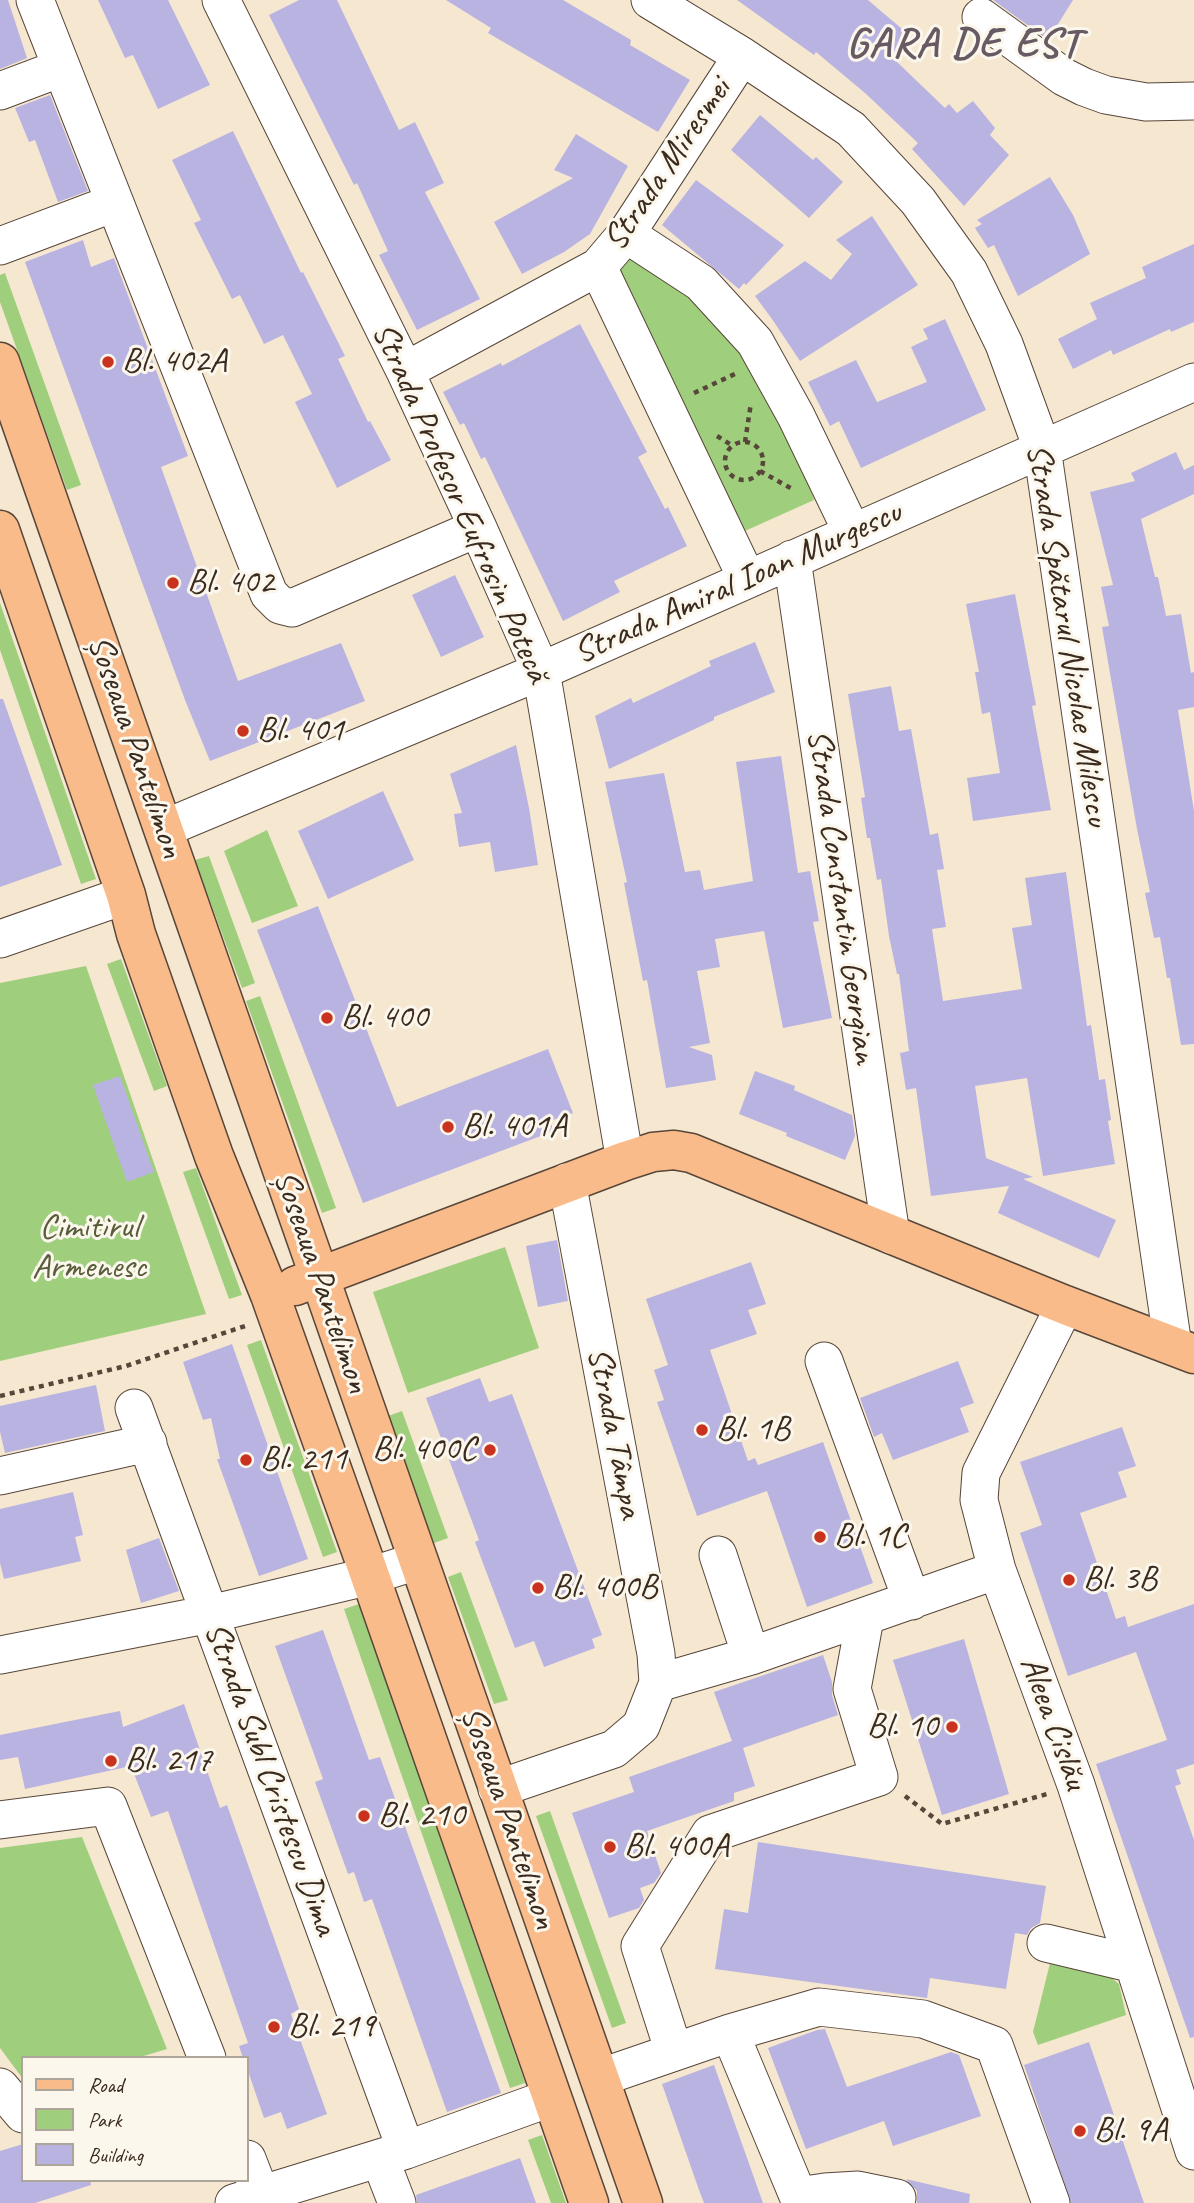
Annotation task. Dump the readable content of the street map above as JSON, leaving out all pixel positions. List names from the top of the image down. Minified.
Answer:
{"streets":{"main road":["Șoseaua Pantelimon"],"street":["Strada Miresmei","Strada Profesor Eufrosin Potecă","Strada Amiral Ioan Murgescu","Strada Spătarul Nicolae Milescu","Strada Constantin Georgian","Strada Tâmpa","Aleea Cislău","Strada Subl Cristescu Dima"]},"crossings":[["Strada Miresmei","Strada Profesor Eufrosin Potecă"],["Strada Miresmei","Strada Spătarul Nicolae Milescu"],["Strada Profesor Eufrosin Potecă","Strada Amiral Ioan Murgescu"],["Strada Amiral Ioan Murgescu","Strada Spătarul Nicolae Milescu"],["Strada Amiral Ioan Murgescu","Șoseaua Pantelimon"],["Strada Amiral Ioan Murgescu","Strada Constantin Georgian"],["Șoseaua Pantelimon","Strada Tâmpa"]],"districts":["GARA DE EST"],"parks":["Cimitirul Armenesc"],"places":["Bl. 402A","Bl. 402","Bl. 401","Bl. 400","Bl. 401A","Bl. 1B","Bl. 400C","Bl. 211","Bl. 1C","Bl. 3B","Bl. 400B","Bl. 10","Bl. 217","Bl. 210","Bl. 400A","Bl. 219","Bl. 9A"],"legend":["Road","Park","Building"]}
